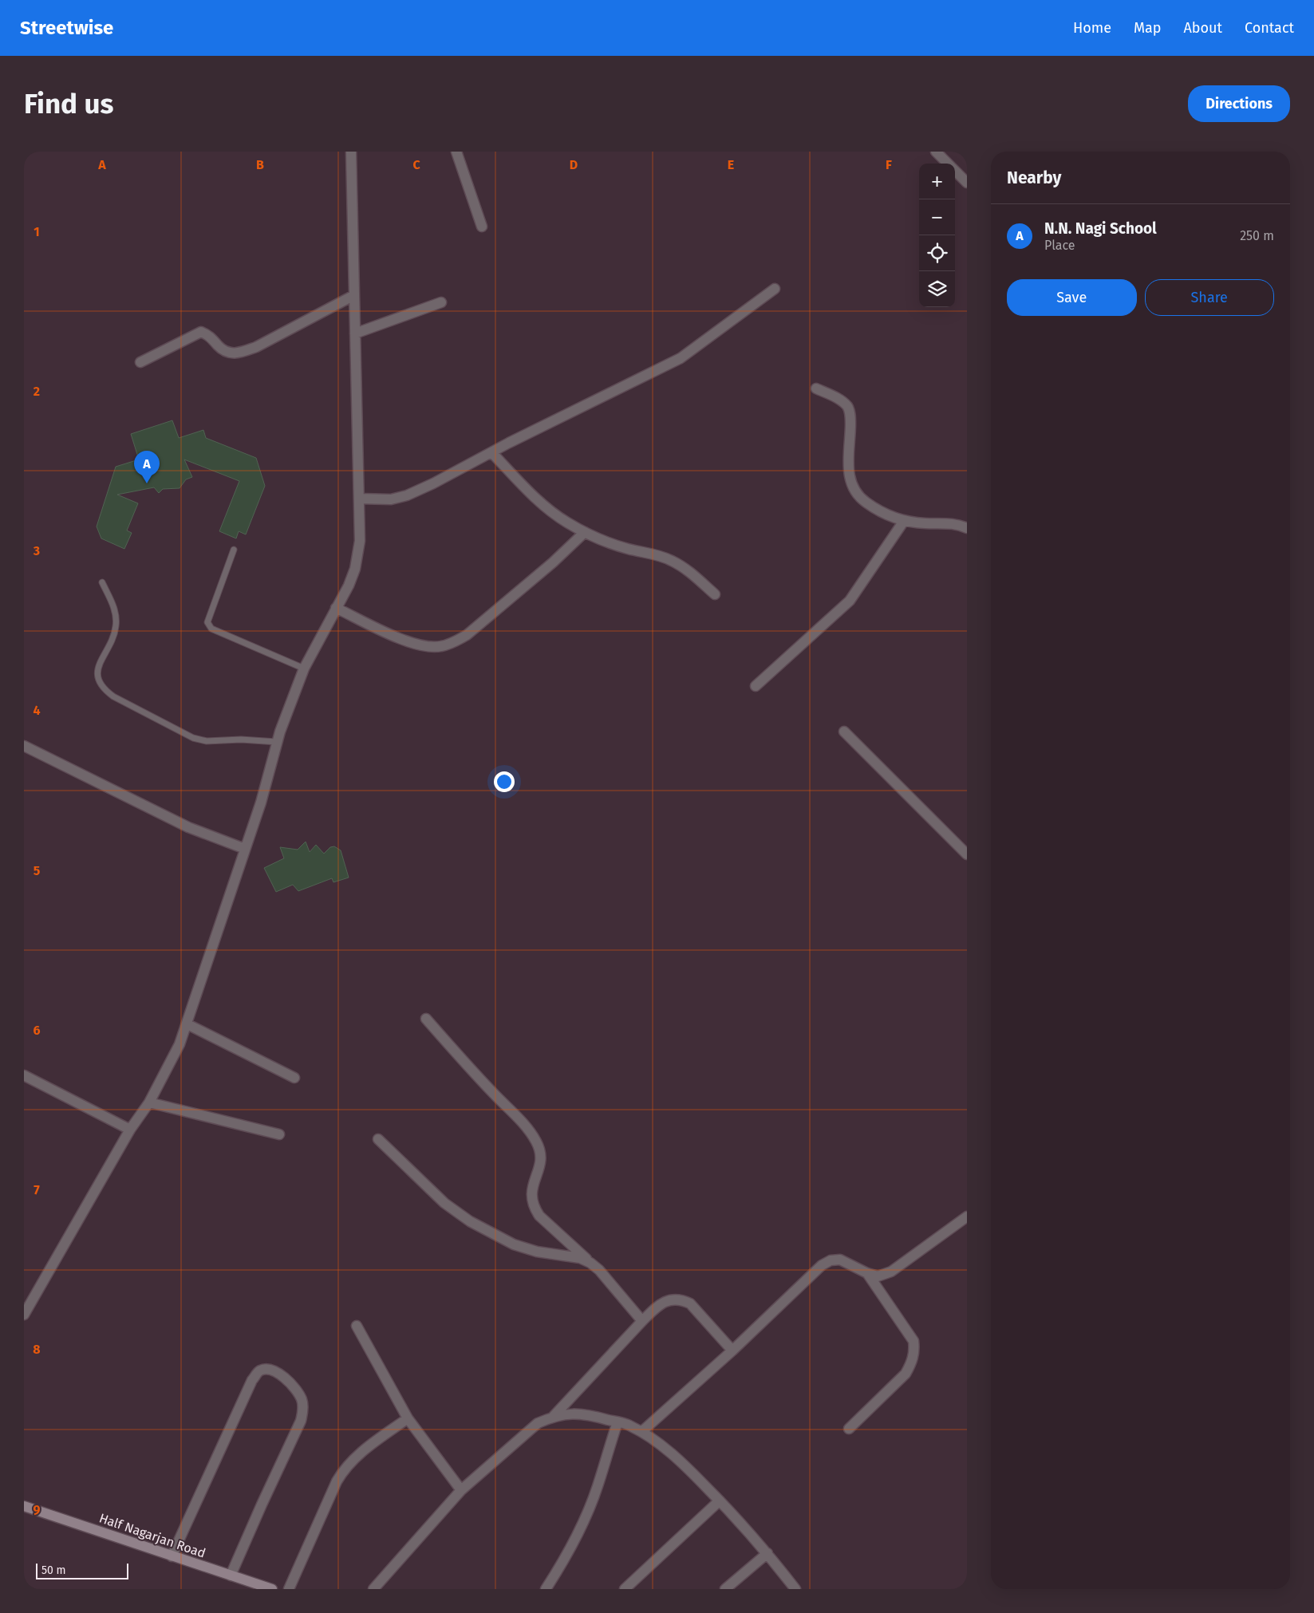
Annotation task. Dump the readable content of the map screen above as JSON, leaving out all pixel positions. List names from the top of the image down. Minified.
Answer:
{"streets":{"main road":["Half Nagarjan Road"]},"scale_bar":"50 m","page":{"header":"Streetwise","nav":["Home","Map","About","Contact"],"buttons":["Directions",["Save","Share"]],"title":"Find us","heading":"Nearby","map_buttons":["+","−"],"list":[{"mark":"A","name":"N.N. Nagi School","note":"Place","value":"250 m"}],"pins":"A","scale":"50 m"},"grid":{"columns":["A","B","C","D","E","F"],"rows":["1","2","3","4","5","6","7","8","9"]}}
